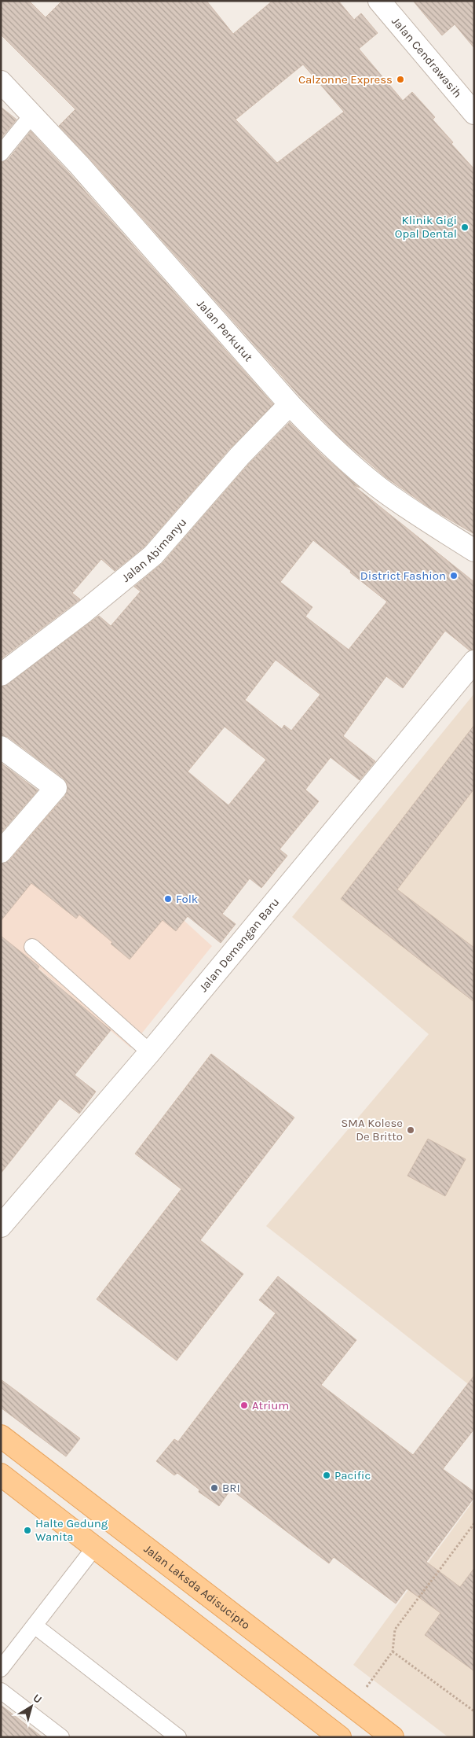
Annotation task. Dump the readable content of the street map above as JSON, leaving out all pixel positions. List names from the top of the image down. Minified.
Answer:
{"streets":{"main road":["Jalan Laksda Adisucipto"],"street":["Jalan Cendrawasih","Jalan Perkutut","Jalan Abimanyu","Jalan Demangan Baru"]},"crossings":[["Jalan Perkutut","Jalan Abimanyu"]],"places":["Calzonne Express","Klinik Gigi Opal Dental","District Fashion","Folk","SMA Kolese De Britto","Atrium","Pacific","BRI","Halte Gedung Wanita"],"north":"top right"}
